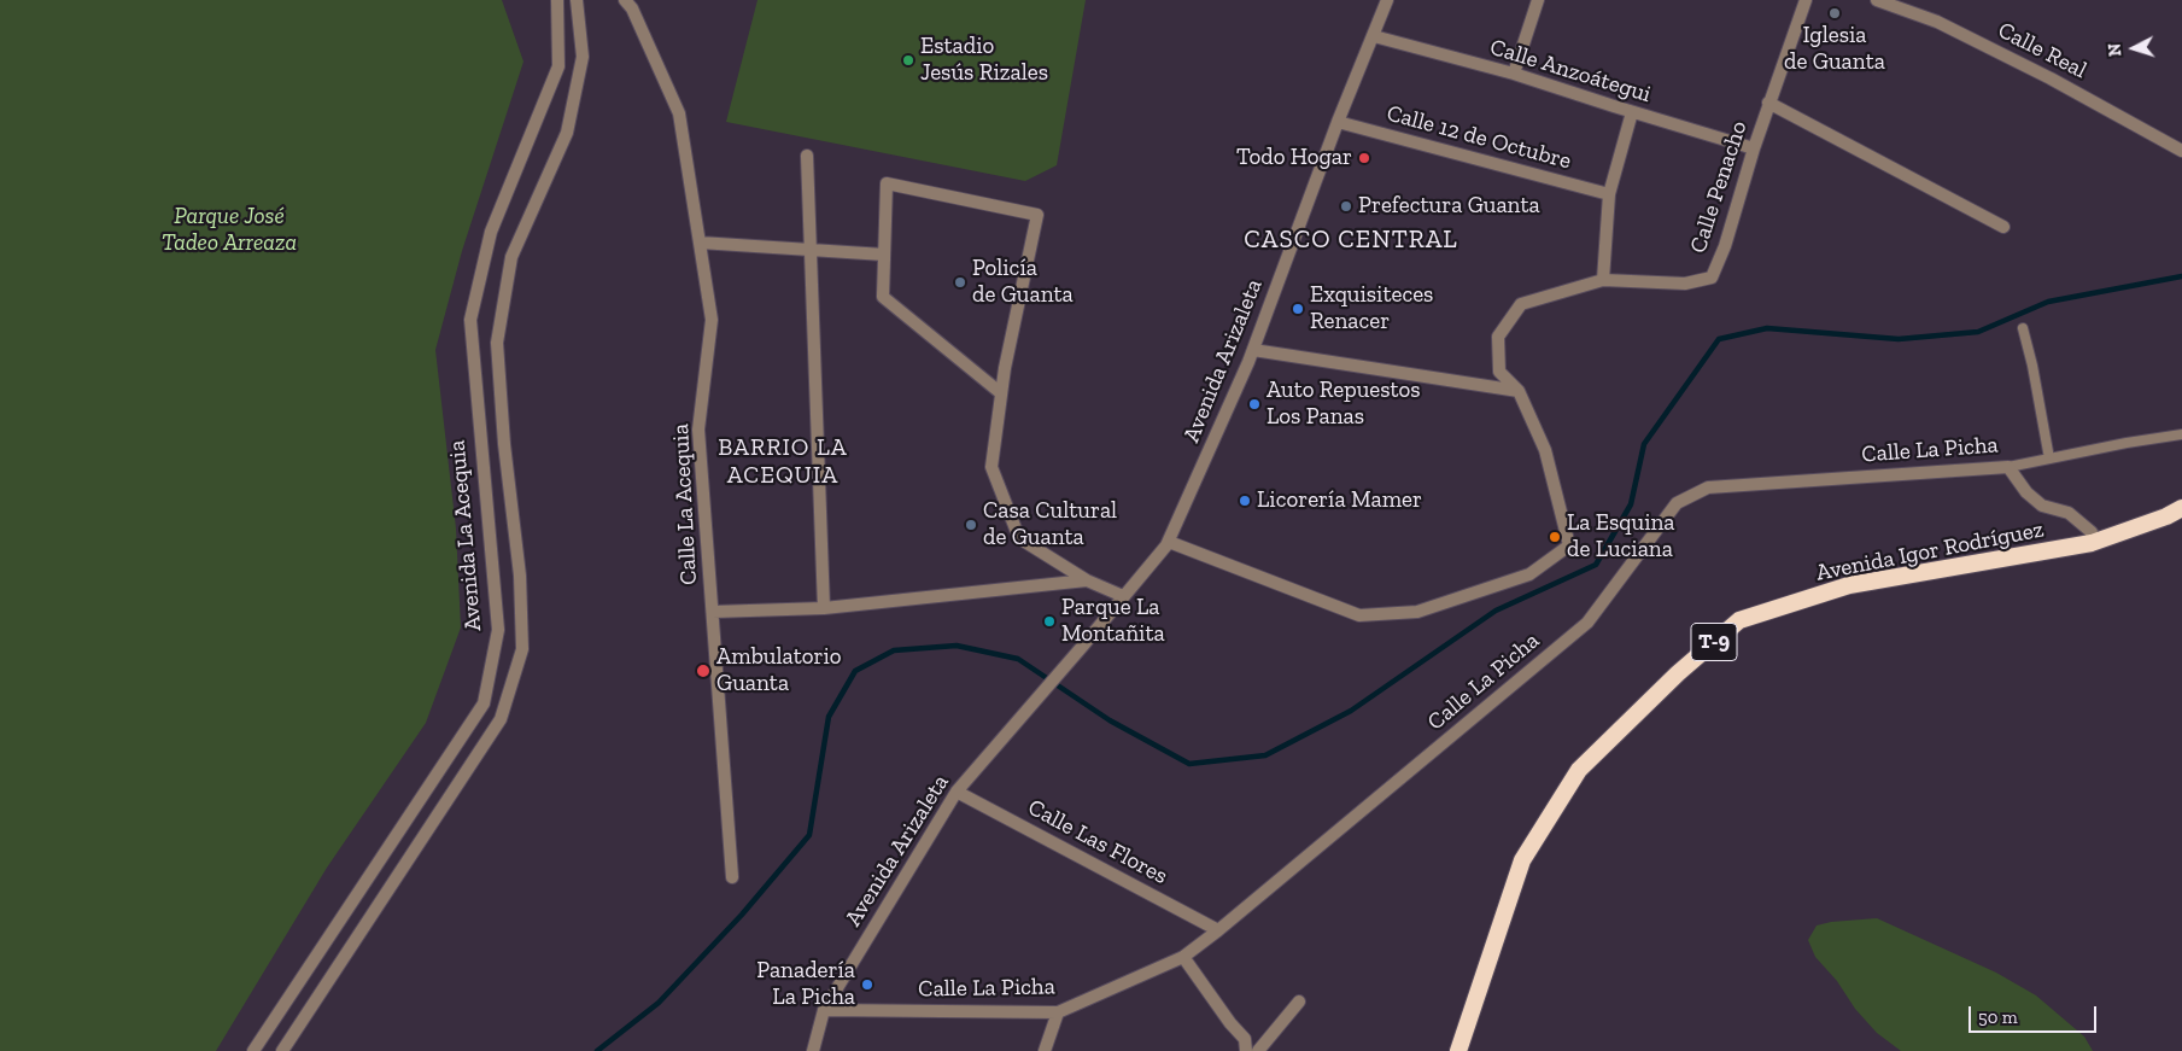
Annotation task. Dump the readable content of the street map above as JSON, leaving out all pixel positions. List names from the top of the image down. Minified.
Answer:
{"streets":{"highway":["Avenida Igor Rodríguez","T-9"],"street":["Calle Real","Calle Anzoátegui","Calle 12 de Octubre","Calle Penacho","Avenida Arizaleta","Calle La Picha","Calle La Acequia","Avenida La Acequia","Calle Las Flores"]},"crossings":[["Calle Anzoátegui","Calle Penacho"],["Calle Anzoátegui","Avenida Arizaleta"],["Calle 12 de Octubre","Avenida Arizaleta"],["Calle Penacho","Avenida Arizaleta"],["Avenida Arizaleta","Calle La Picha"],["Avenida Arizaleta","Calle Las Flores"],["Calle La Picha","Calle Las Flores"]],"districts":["CASCO CENTRAL","BARRIO LA ACEQUIA"],"parks":["Parque José Tadeo Arreaza"],"places":["Iglesia de Guanta","Estadio Jesús Rizales","Todo Hogar","Prefectura Guanta","Policía de Guanta","Exquisiteces Renacer","Auto Repuestos Los Panas","Licorería Mamer","Casa Cultural de Guanta","La Esquina de Luciana","Parque La Montañita","Ambulatorio Guanta","Panadería La Picha"],"scale_bar":"50 m","north":"left"}
